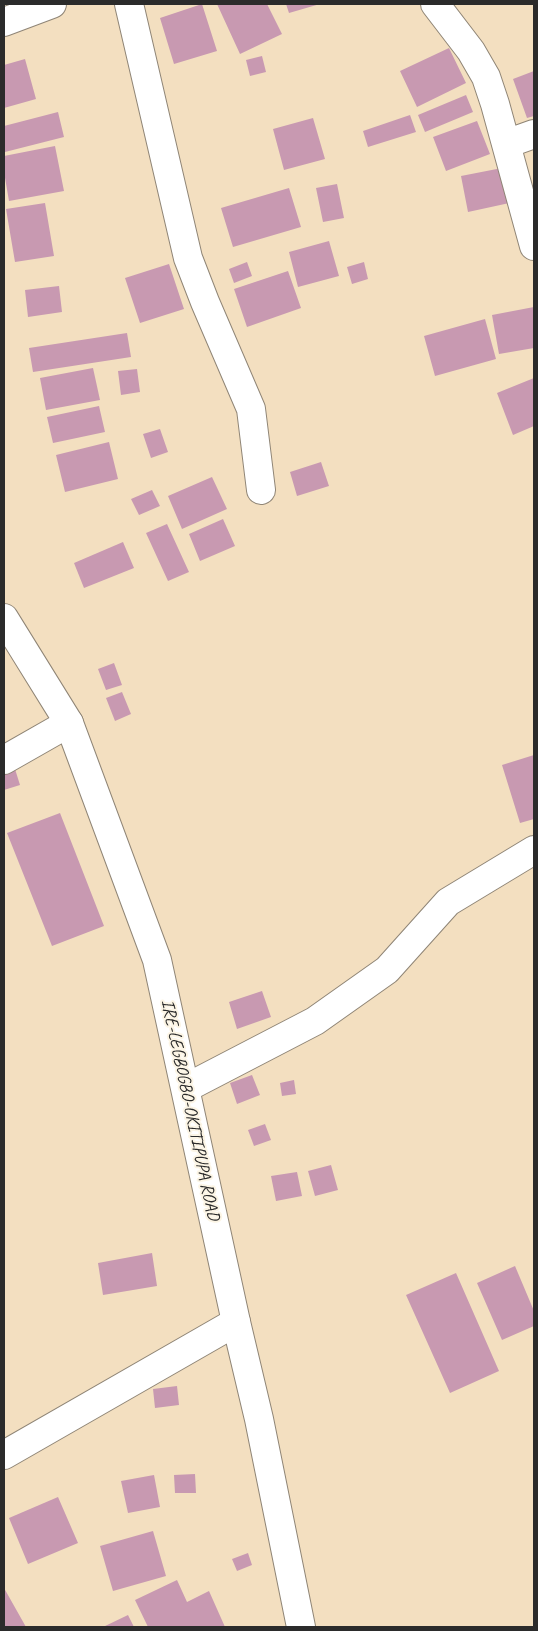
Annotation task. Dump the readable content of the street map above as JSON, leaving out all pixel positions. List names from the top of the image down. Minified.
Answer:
{"streets":{"street":["IRE-LEGBOGBO-OKITIPUPA ROAD"]}}
